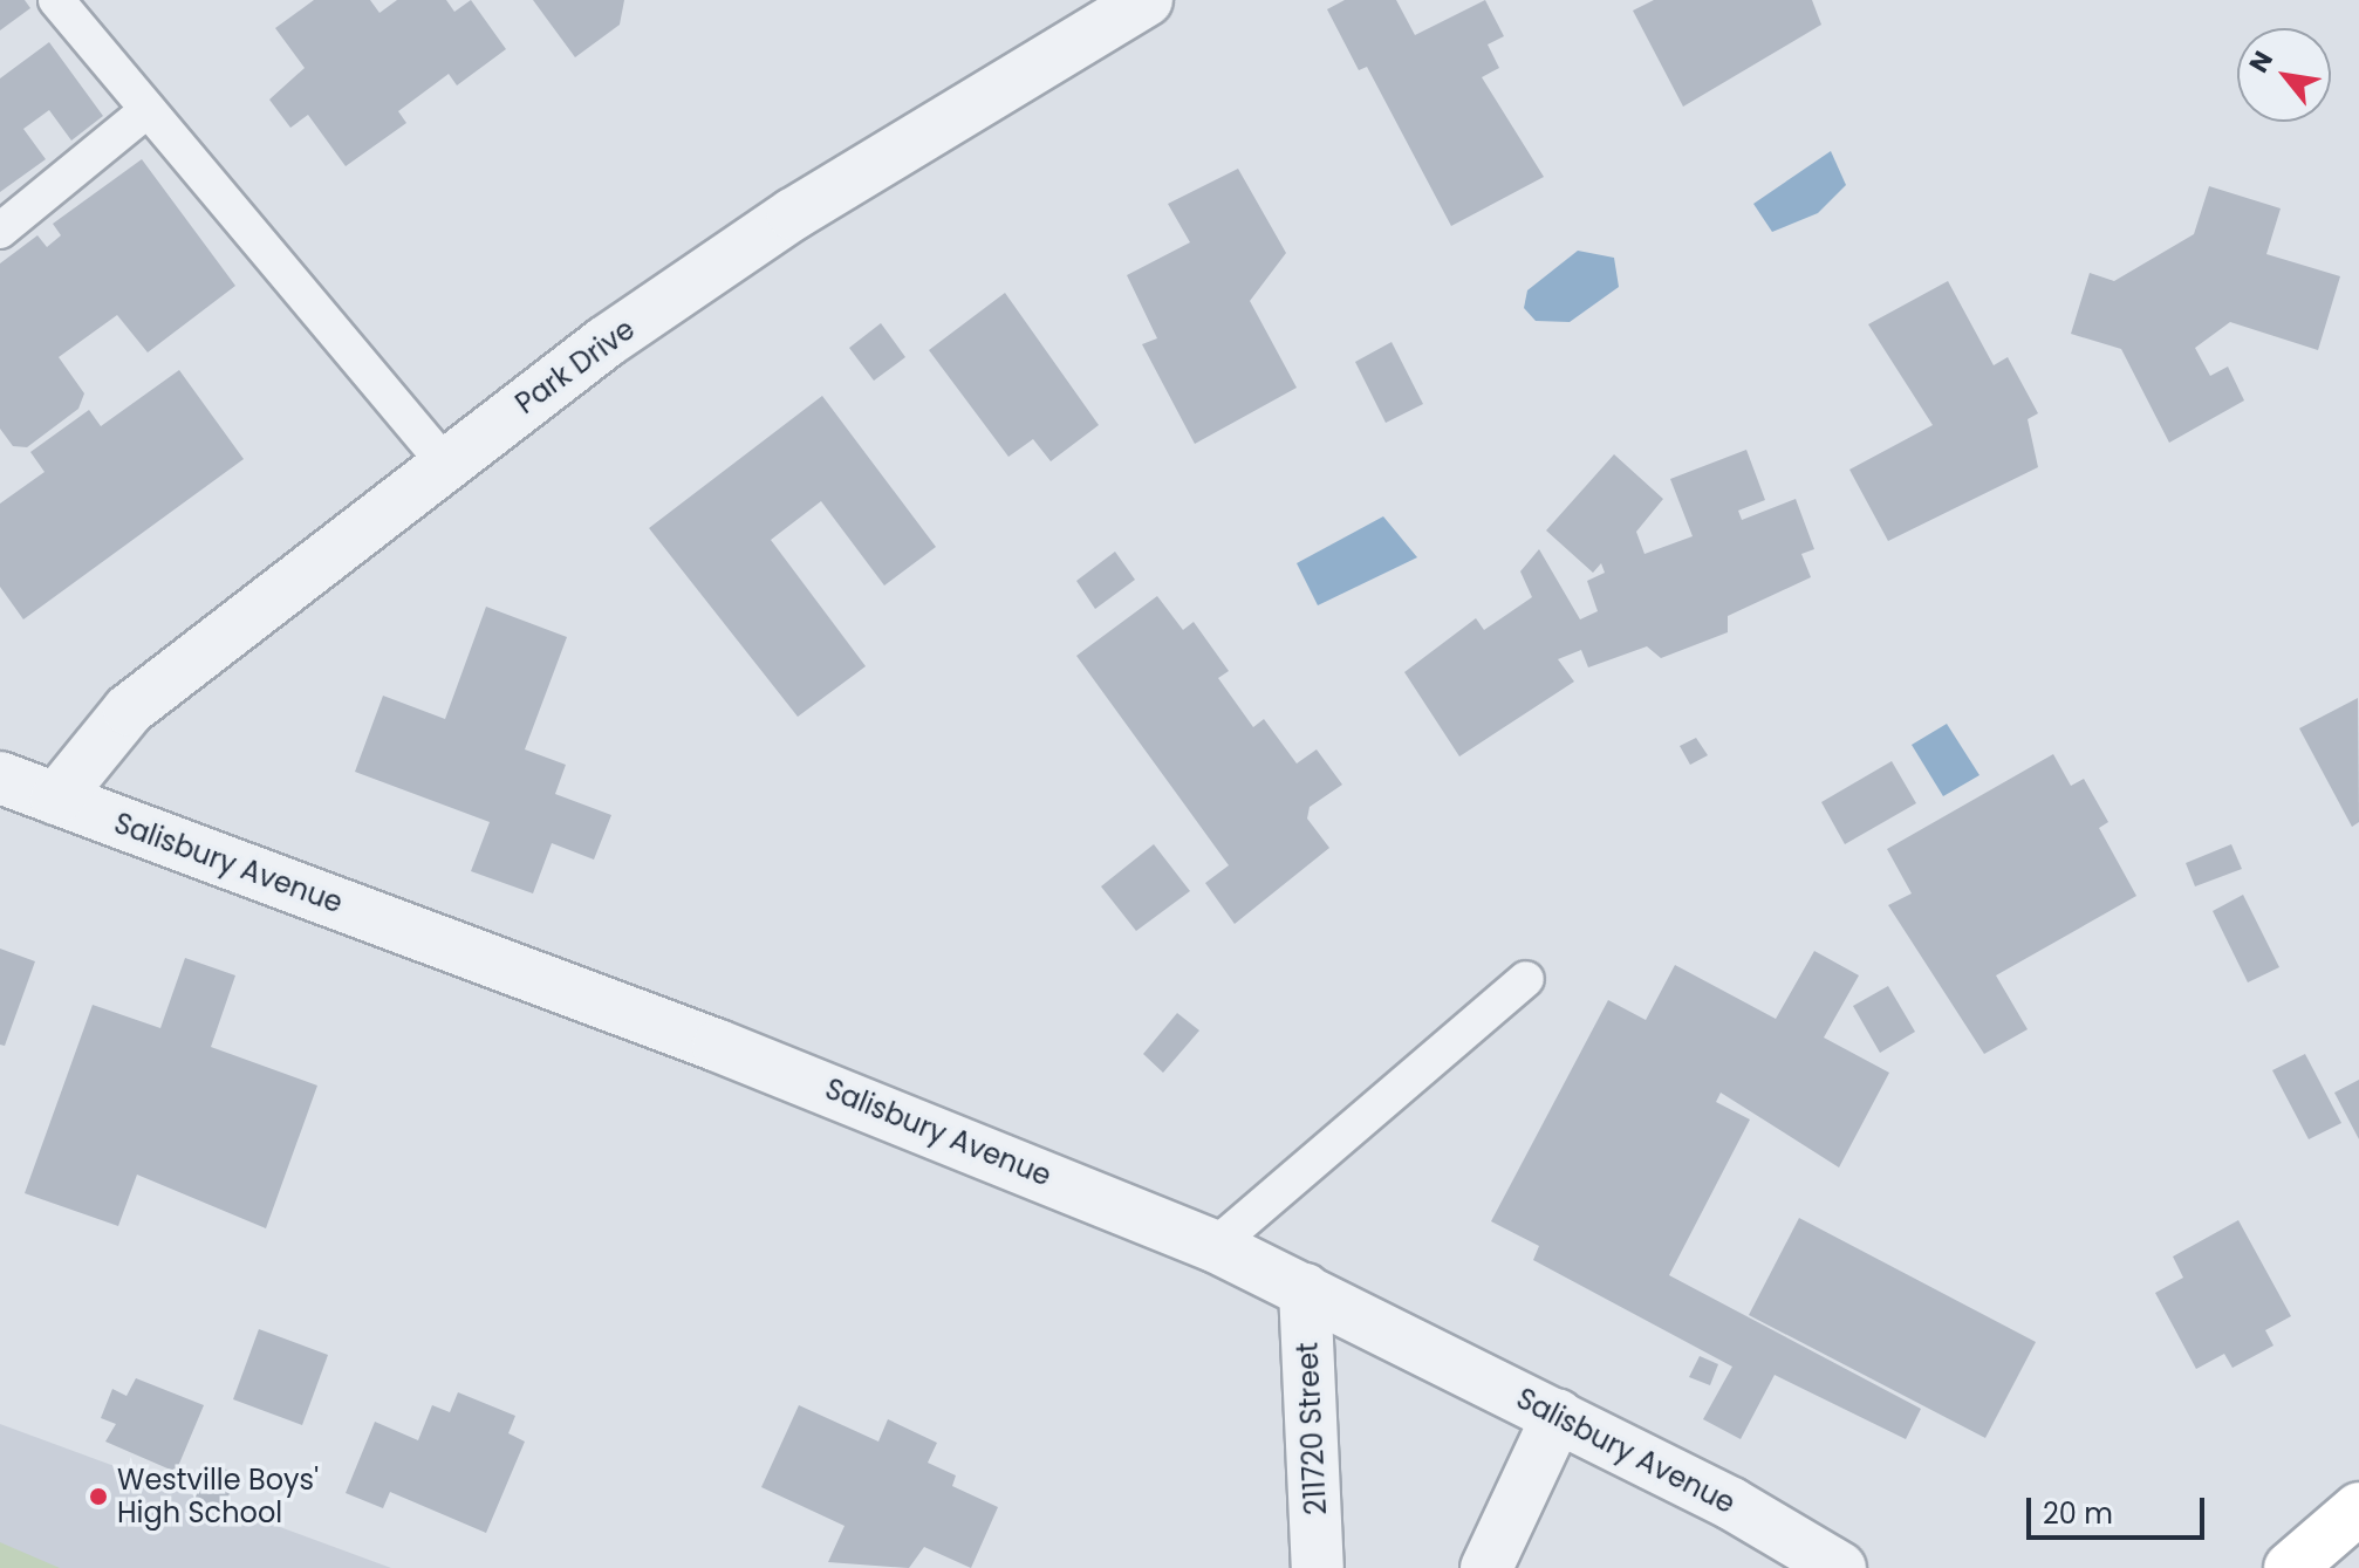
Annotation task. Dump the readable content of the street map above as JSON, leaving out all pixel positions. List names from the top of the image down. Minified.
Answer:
{"streets":{"street":["Park Drive","Salisbury Avenue","211720 Street"]},"crossings":[["Park Drive","Salisbury Avenue"],["Salisbury Avenue","211720 Street"]],"places":["Westville Boys' High School"],"scale_bar":"20 m","north":"top left"}
